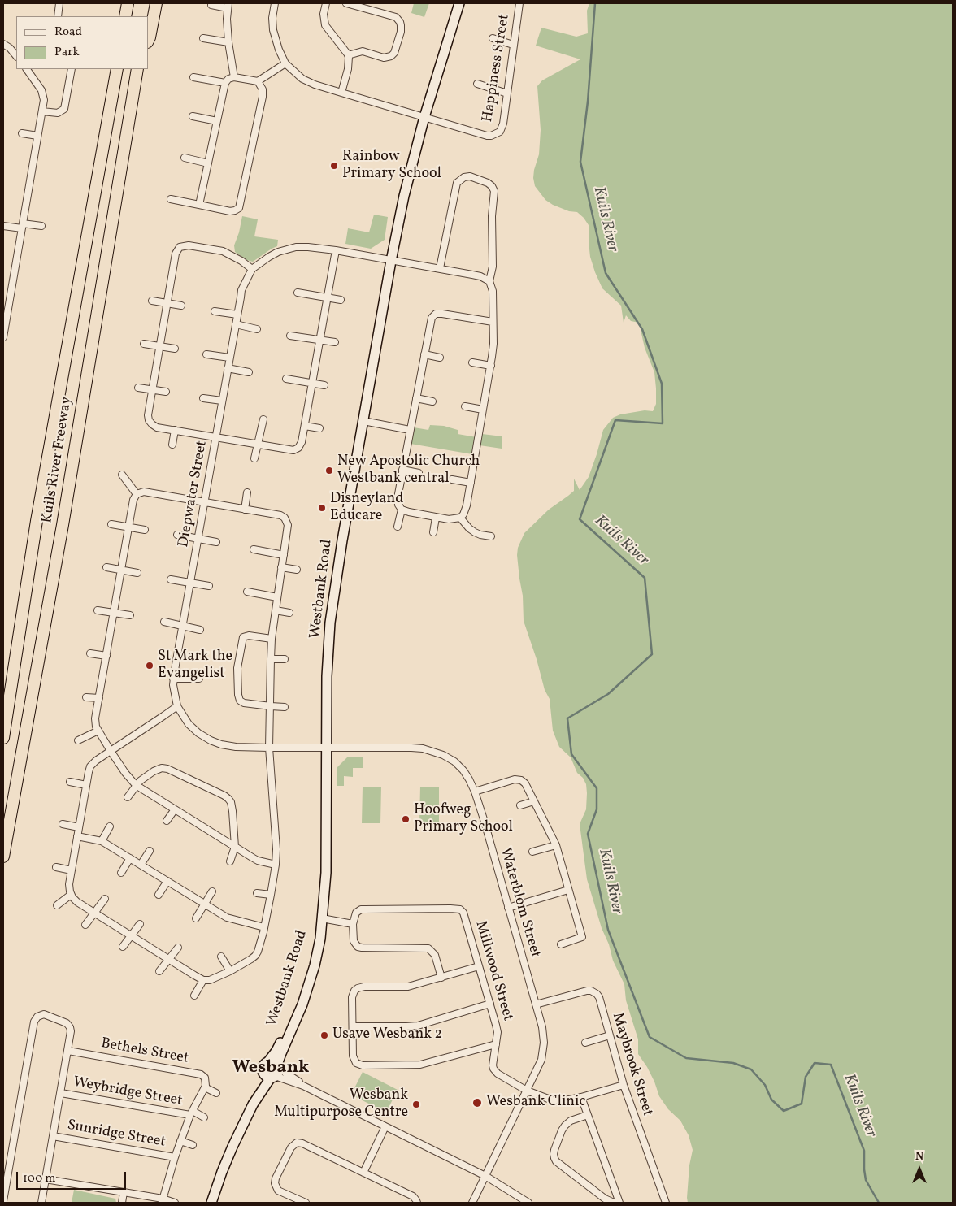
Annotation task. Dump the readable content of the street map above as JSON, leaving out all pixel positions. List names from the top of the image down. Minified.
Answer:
{"streets":{"highway":["Kuils River Freeway"],"street":["Happiness Street","Diepwater Street","Westbank Road","Waterblom Street","Millwood Street","Bethels Street","Maybrook Street","Weybridge Street","Sunridge Street"]},"crossings":[["Happiness Street","Westbank Road"],["Diepwater Street","Westbank Road"],["Diepwater Street","Waterblom Street"],["Westbank Road","Waterblom Street"],["Waterblom Street","Millwood Street"],["Waterblom Street","Maybrook Street"]],"districts":["Wesbank"],"water":["Kuils River"],"places":["Rainbow Primary School","New Apostolic Church Westbank central","Disneyland Educare","St Mark the Evangelist","Hoofweg Primary School","Usave Wesbank 2","Wesbank Clinic","Wesbank Multipurpose Centre"],"legend":["Road","Park"],"scale_bar":"100 m","north":"top"}
